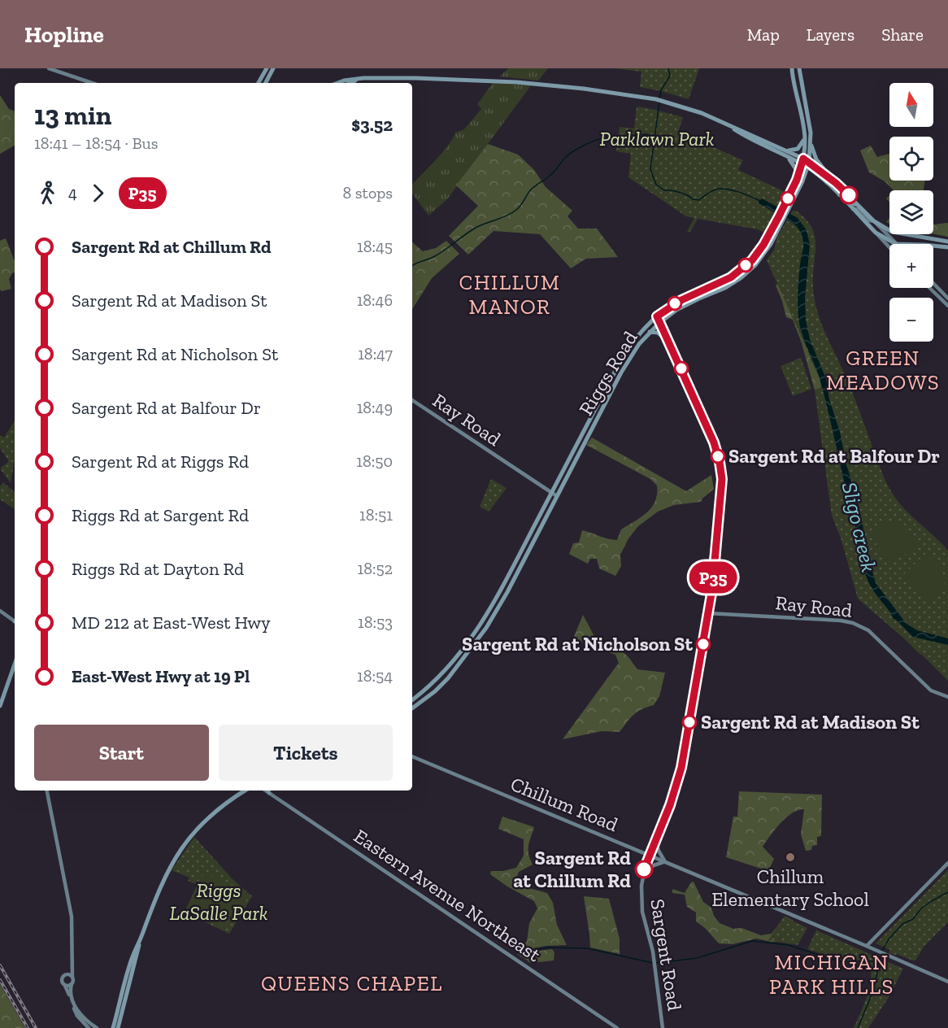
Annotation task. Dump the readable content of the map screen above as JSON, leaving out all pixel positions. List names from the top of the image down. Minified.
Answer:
{"streets":{"main road":["Riggs Road","Ray Road","Chillum Road","Eastern Avenue Northeast","Sargent Road"]},"crossings":[["Riggs Road","Ray Road"],["Riggs Road","Sargent Road"],["Ray Road","Sargent Road"],["Chillum Road","Sargent Road"]],"districts":["CHILLUM MANOR","GREEN MEADOWS","MICHIGAN PARK HILLS","QUEENS CHAPEL"],"water":["Sligo creek"],"parks":["Parklawn Park","Riggs LaSalle Park"],"places":["Sargent Rd at Balfour Dr","Sargent Rd at Nicholson St","Sargent Rd at Madison St","Chillum Elementary School","Sargent Rd at Chillum Rd"],"lines":["bus line P35"],"north":"top","page":{"header":"Hopline","nav":["Map","Layers","Share"],"on_map":"P35","map_buttons":["+","−"],"heading":["13 min","18:41 – 18:54 · Bus","$3.52"],"legs":["4","P35","8 stops"],"list":[{"name":"Sargent Rd at Chillum Rd","value":"18:45"},{"name":"Sargent Rd at Madison St","value":"18:46"},{"name":"Sargent Rd at Nicholson St","value":"18:47"},{"name":"Sargent Rd at Balfour Dr","value":"18:49"},{"name":"Sargent Rd at Riggs Rd","value":"18:50"},{"name":"Riggs Rd at Sargent Rd","value":"18:51"},{"name":"Riggs Rd at Dayton Rd","value":"18:52"},{"name":"MD 212 at East-West Hwy","value":"18:53"},{"name":"East-West Hwy at 19 Pl","value":"18:54"}],"buttons":["Start","Tickets"]}}
